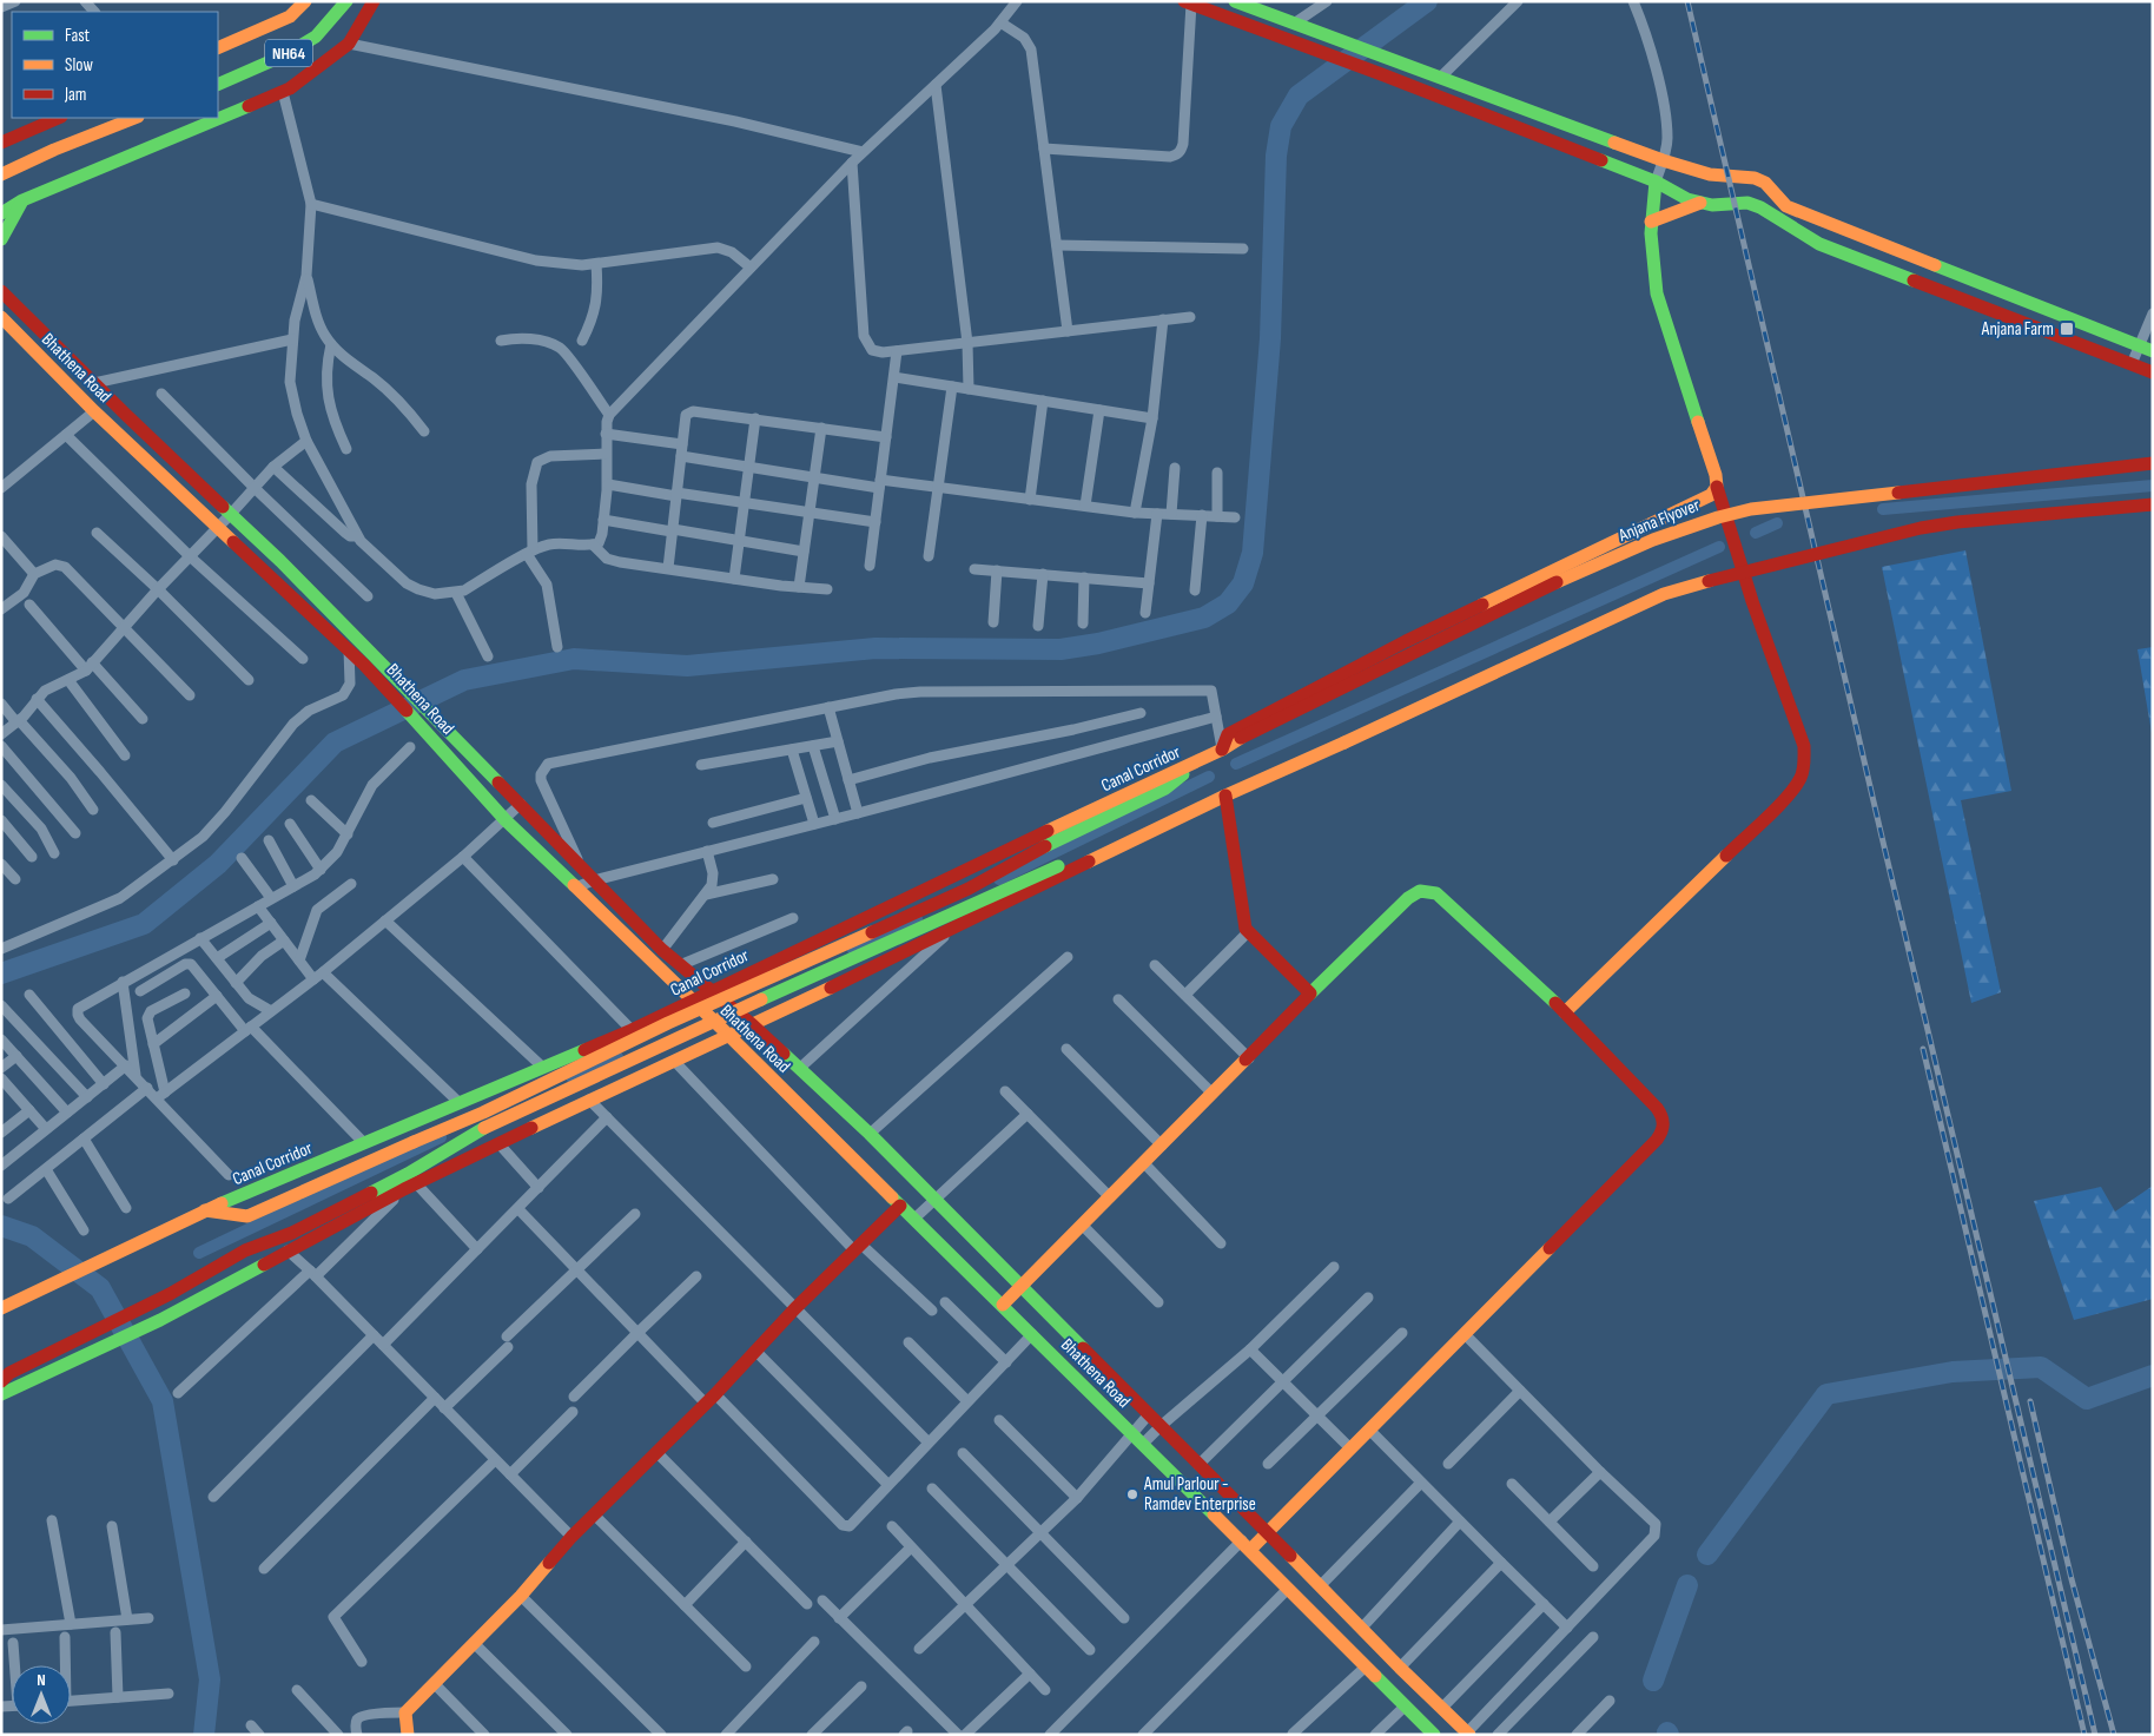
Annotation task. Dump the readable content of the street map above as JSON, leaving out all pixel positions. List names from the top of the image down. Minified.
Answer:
{"streets":{"main road":["NH64","Bhathena Road","Anjana Flyover","Canal Corridor"]},"crossings":[["Bhathena Road","Canal Corridor"],["Anjana Flyover","Canal Corridor"]],"places":{"transit":["Anjana Farm"],"other":["Amul Parlour - Ramdev Enterprise"]},"legend":["Fast","Slow","Jam"],"north":"top"}
